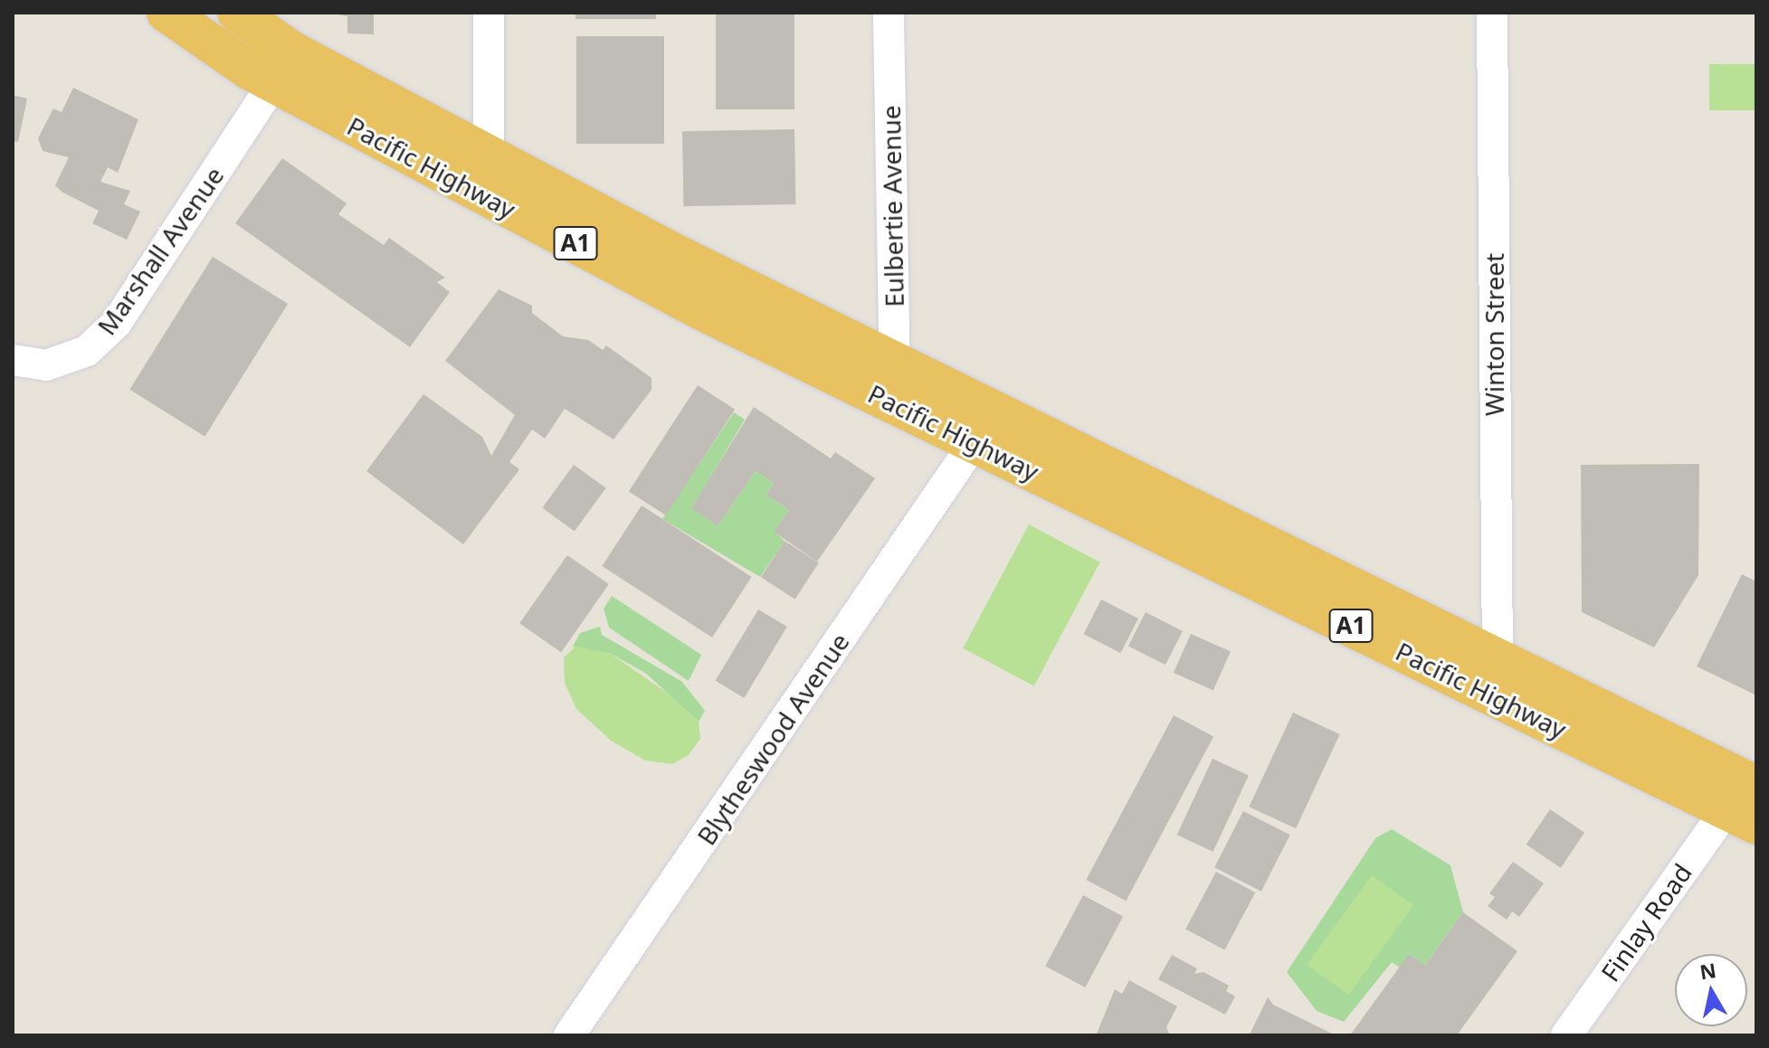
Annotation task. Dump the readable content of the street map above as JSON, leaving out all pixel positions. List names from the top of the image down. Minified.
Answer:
{"streets":{"highway":["Pacific Highway","A1"],"street":["Eulbertie Avenue","Marshall Avenue","Winton Street","Blytheswood Avenue","Finlay Road"]},"crossings":[["Pacific Highway","Eulbertie Avenue"],["Pacific Highway","Marshall Avenue"],["Pacific Highway","Winton Street"],["Pacific Highway","Blytheswood Avenue"],["Pacific Highway","Finlay Road"]],"north":"top"}
